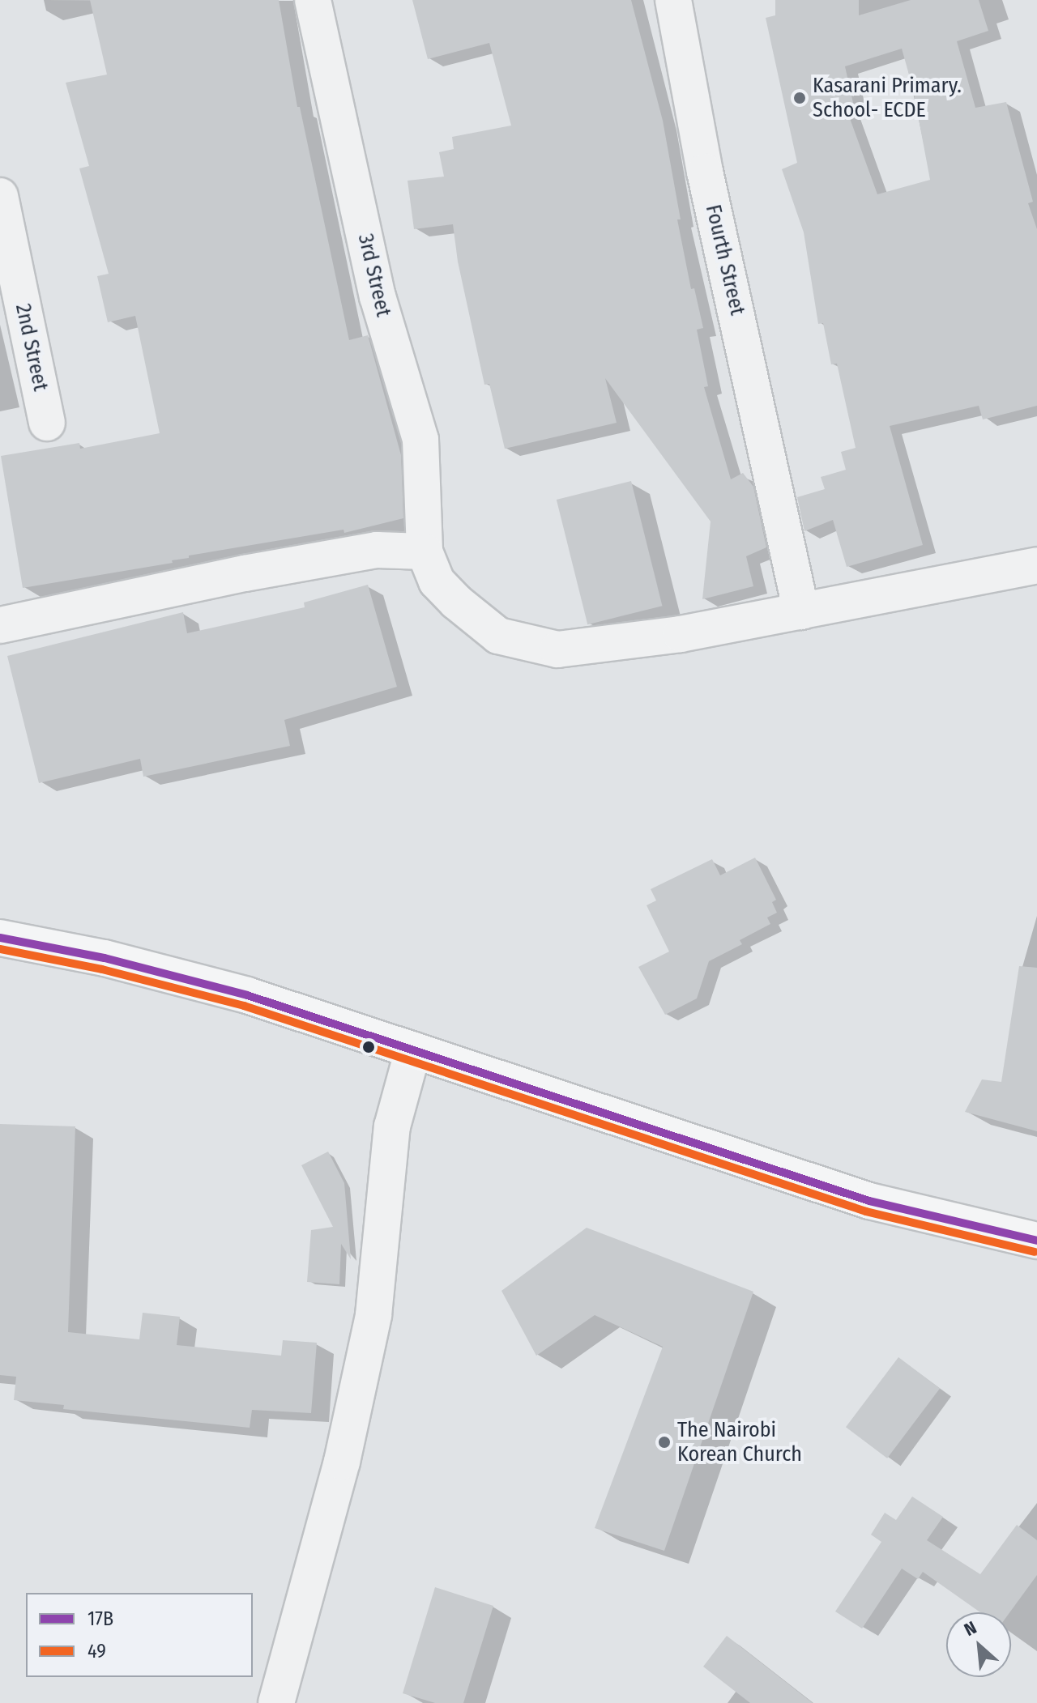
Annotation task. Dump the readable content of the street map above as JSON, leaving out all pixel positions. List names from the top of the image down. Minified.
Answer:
{"streets":{"street":["Fourth Street","3rd Street","2nd Street"]},"places":["Kasarani Primary. School- ECDE","The Nairobi Korean Church"],"lines":["transit line 17B","transit line 49"],"legend":["17B","49"],"north":"top left"}
